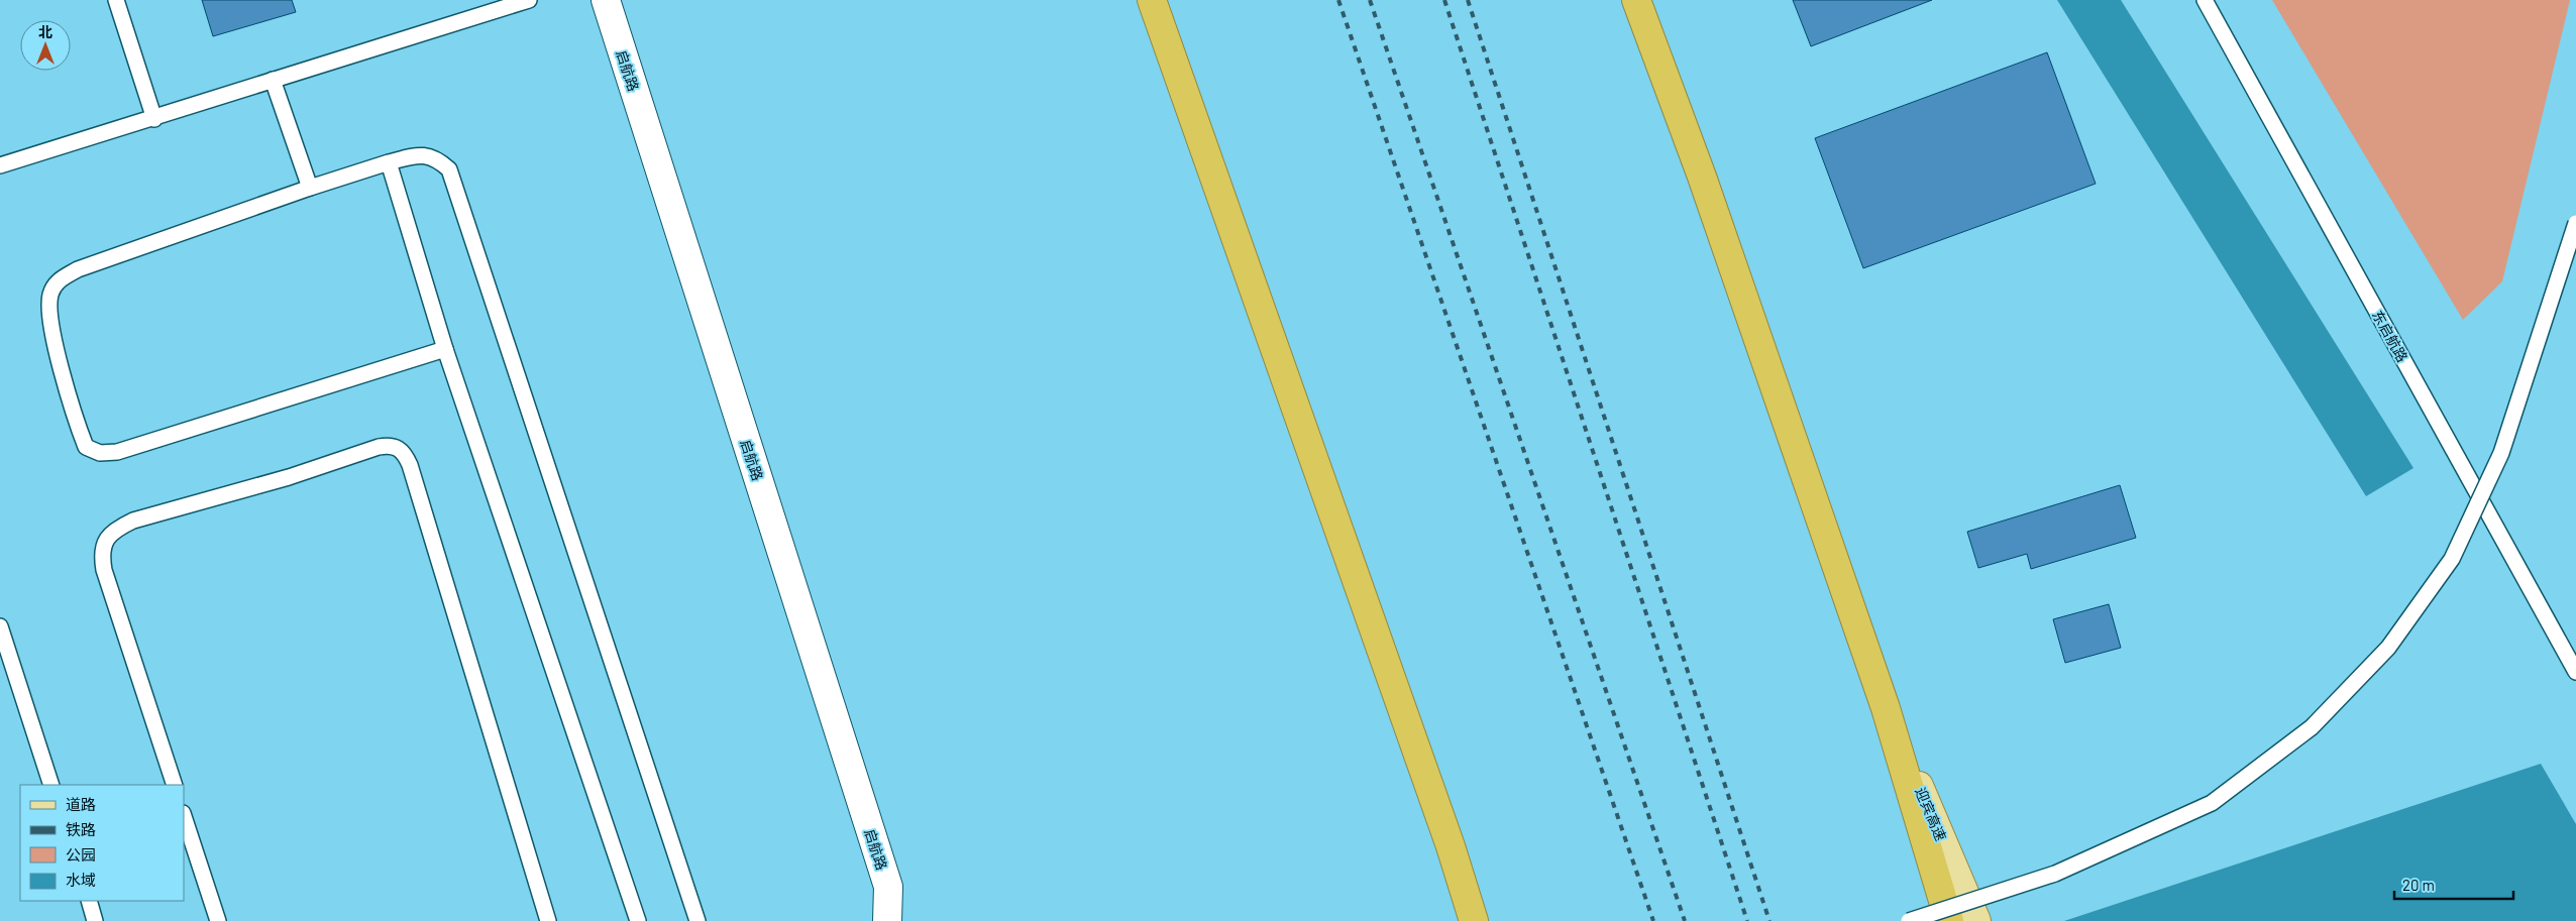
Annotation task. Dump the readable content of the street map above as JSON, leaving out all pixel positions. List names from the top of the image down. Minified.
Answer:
{"streets":{"main road":["迎宾高速"],"street":["启航路"],"lane":["东启航路"]},"legend":["道路","铁路","公园","水域"],"scale_bar":"20 m","north":"top"}
